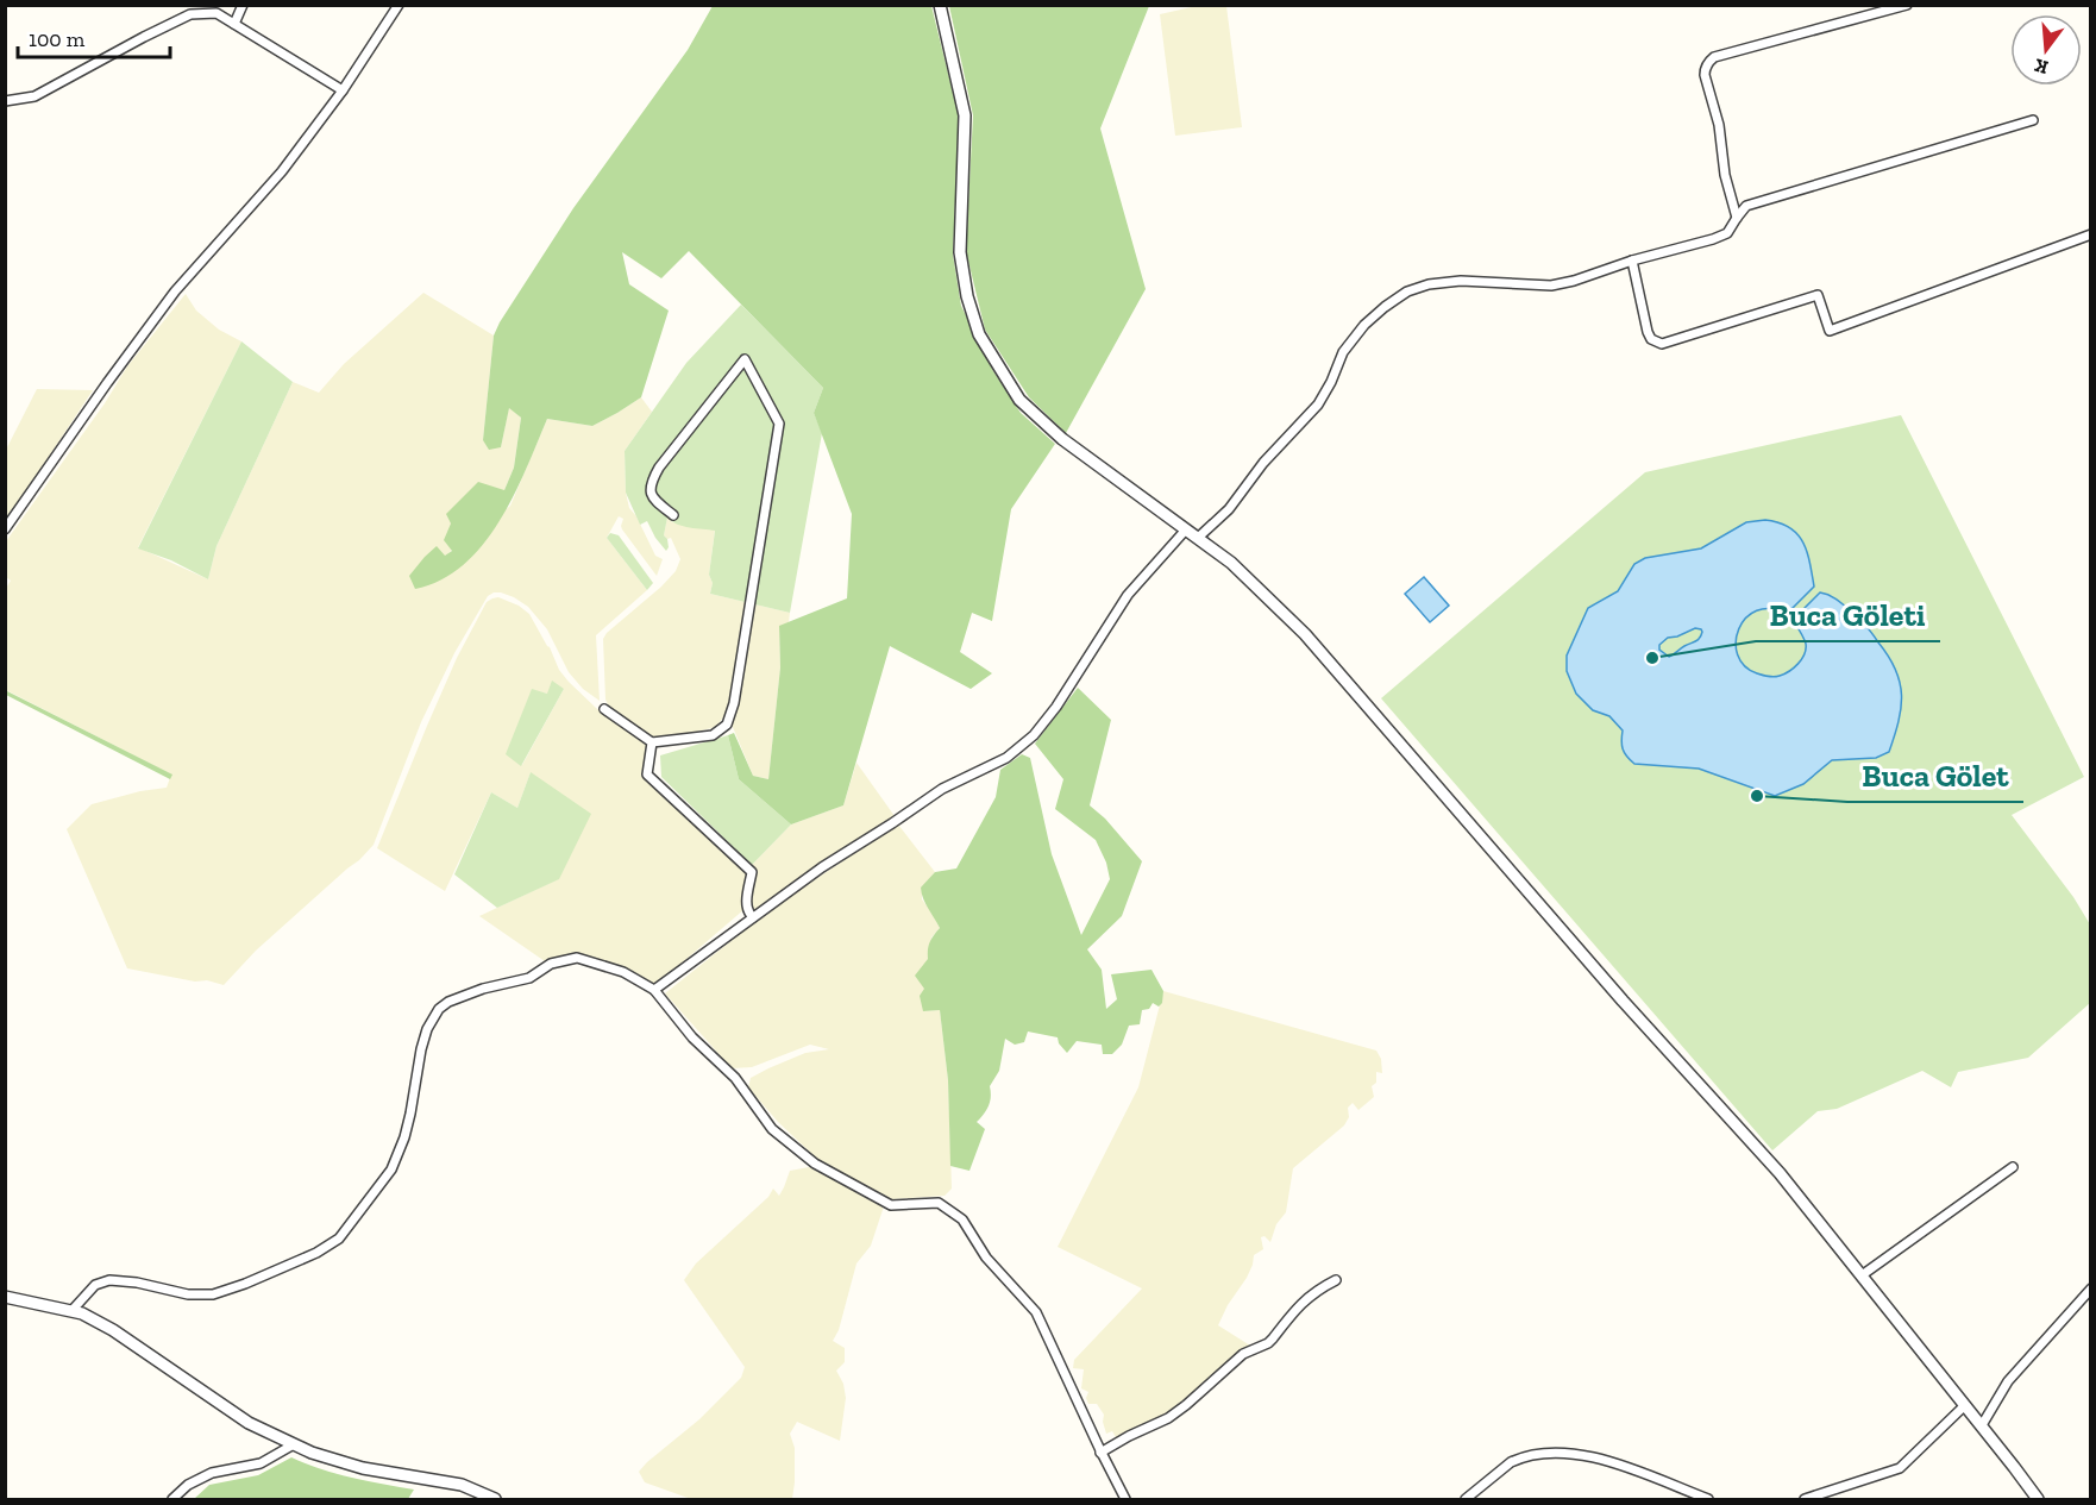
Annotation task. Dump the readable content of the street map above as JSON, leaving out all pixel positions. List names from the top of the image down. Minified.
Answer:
{"places":["Buca Göleti","Buca Gölet"],"scale_bar":"100 m","north":"bottom"}
